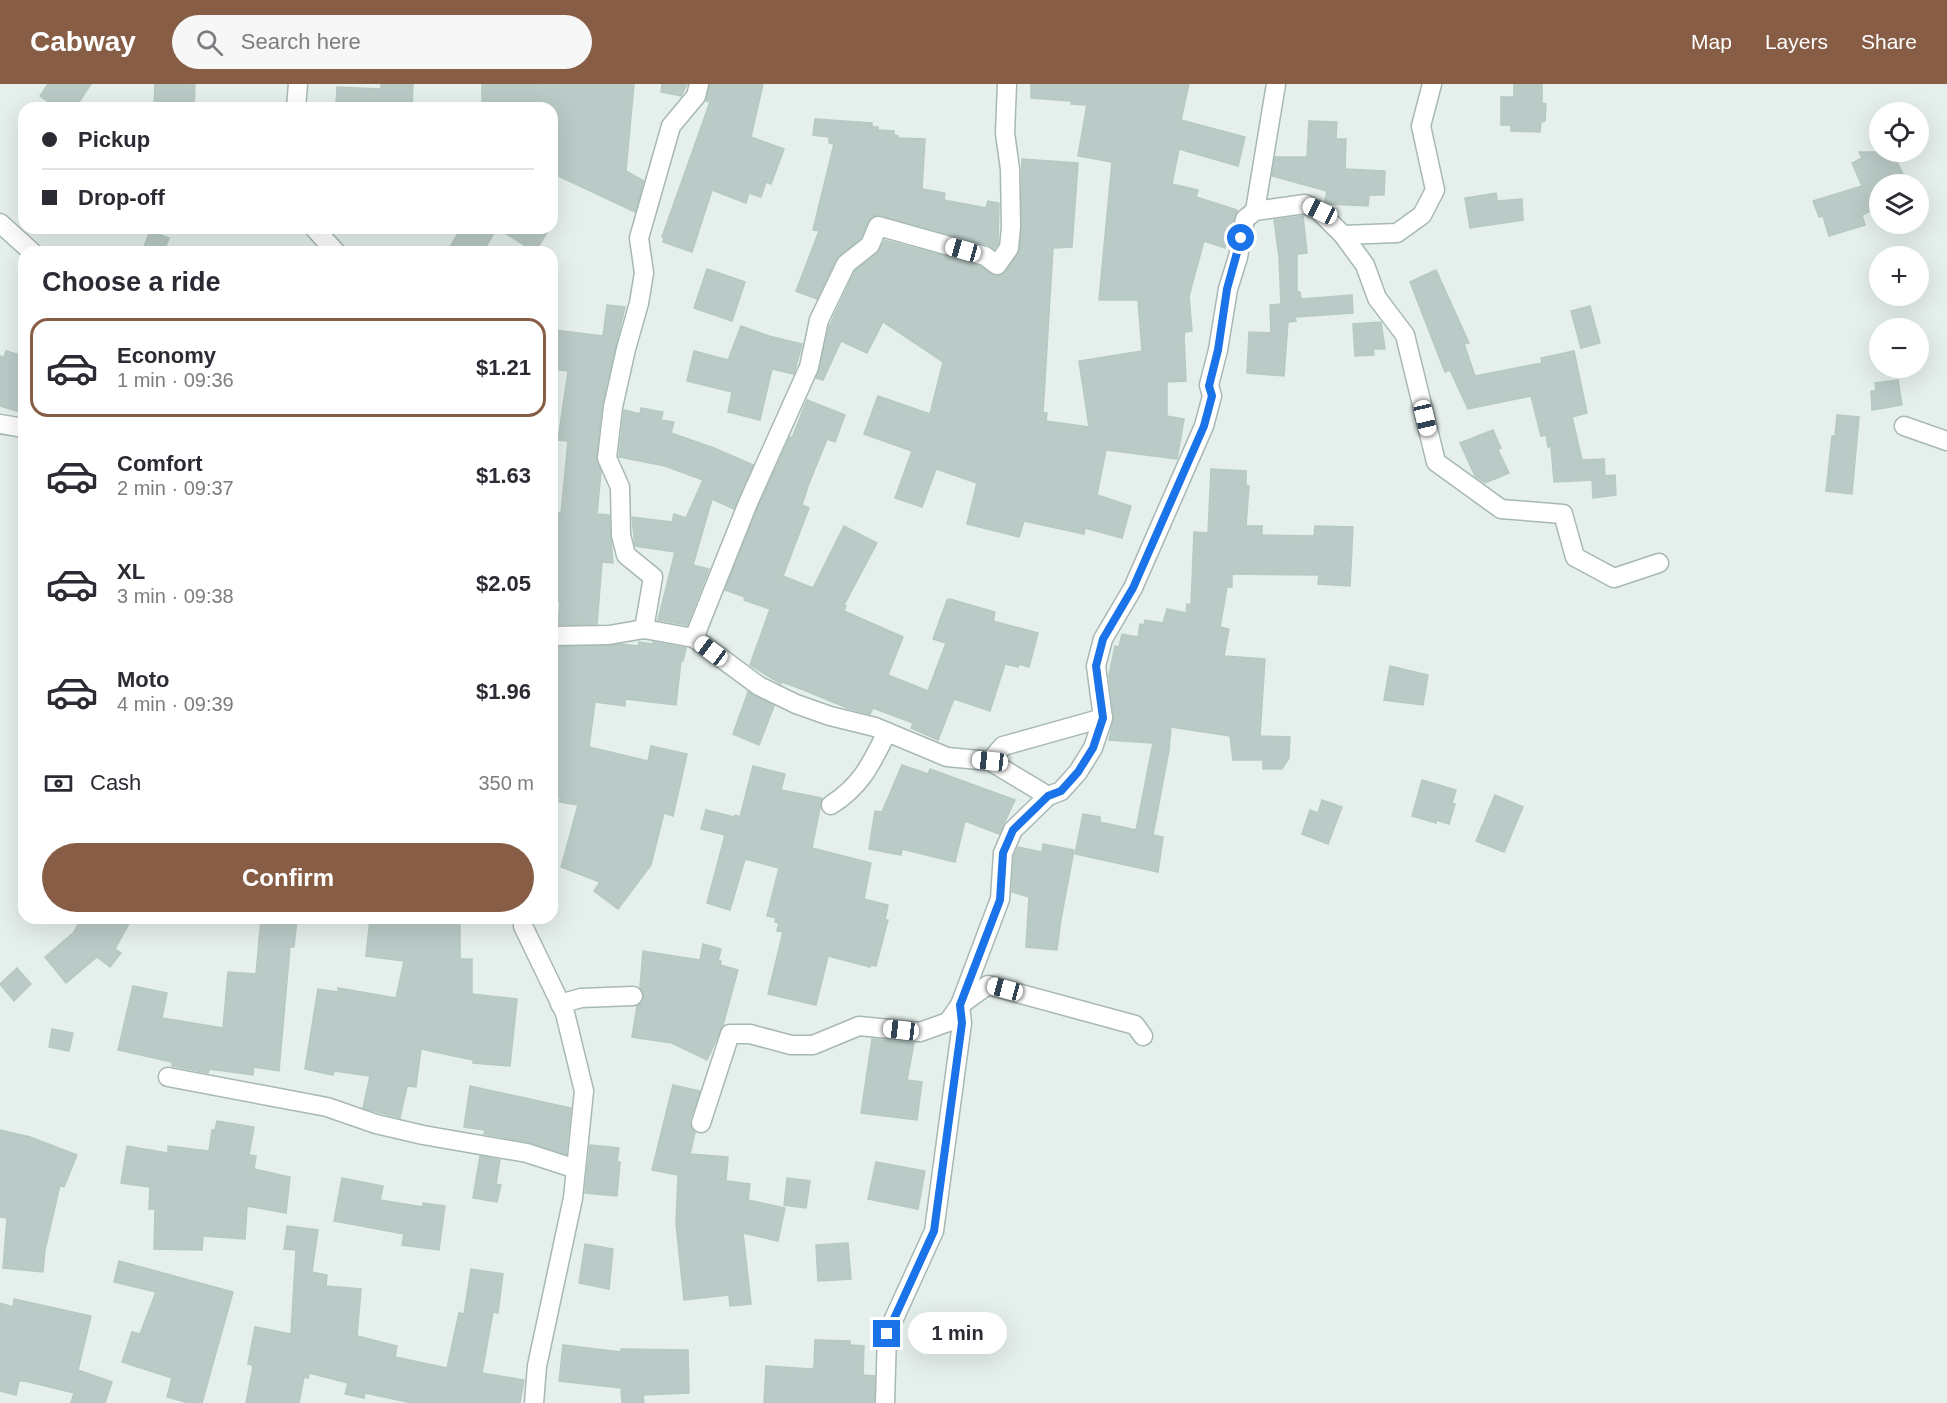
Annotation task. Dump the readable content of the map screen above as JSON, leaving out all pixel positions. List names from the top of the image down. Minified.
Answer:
{"page":{"header":"Cabway","search":"Search here","nav":["Map","Layers","Share"],"map_buttons":["+","−"],"banner":["Pickup","Drop-off"],"heading":"Choose a ride","list":[{"name":"Economy","note":"1 min · 09:36","value":"$1.21"},{"name":"Comfort","note":"2 min · 09:37","value":"$1.63"},{"name":"XL","note":"3 min · 09:38","value":"$2.05"},{"name":"Moto","note":"4 min · 09:39","value":"$1.96"}],"pay":["Cash","350 m"],"buttons":"Confirm","bubble":"1 min"}}
